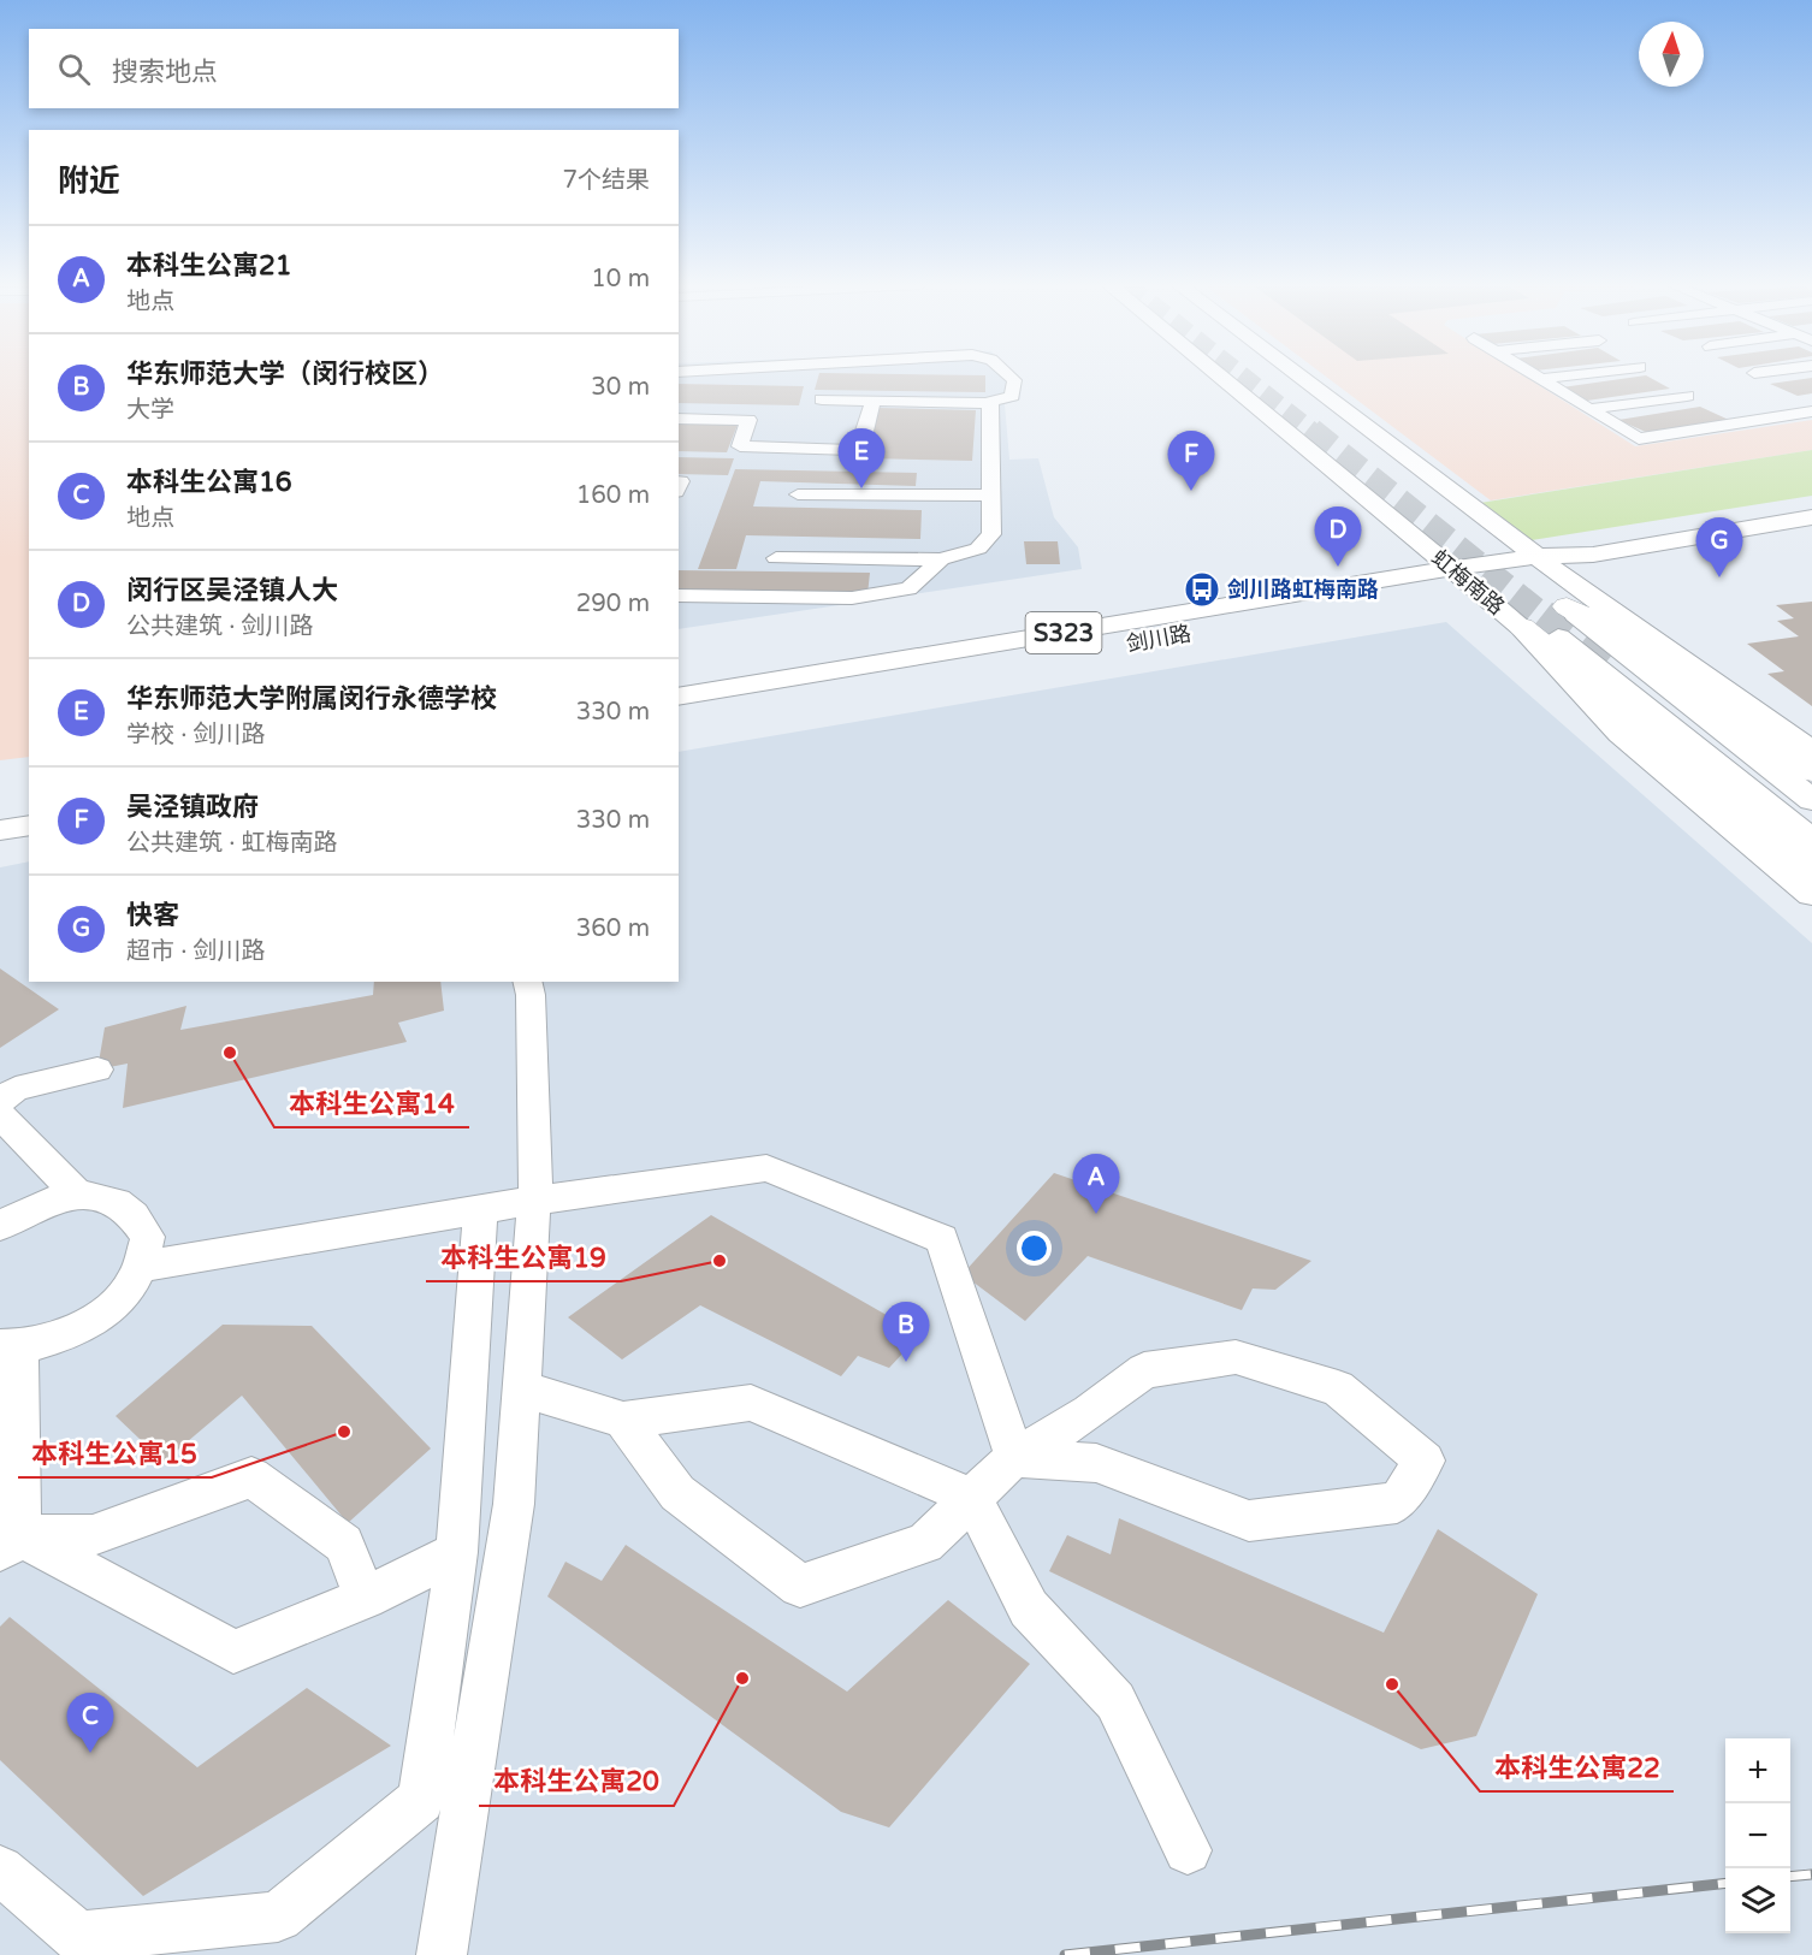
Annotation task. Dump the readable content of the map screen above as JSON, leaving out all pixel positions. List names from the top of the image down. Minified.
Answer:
{"streets":{"main road":["虹梅南路","S323","剑川路"]},"crossings":[["虹梅南路","剑川路"]],"places":{"bus stop":["剑川路虹梅南路"],"other":["本科生公寓14","本科生公寓19","本科生公寓15","本科生公寓20","本科生公寓22"]},"north":"top","page":{"search":"搜索地点","heading":["附近","7个结果"],"list":[{"mark":"A","name":"本科生公寓21","note":"地点","value":"10 m"},{"mark":"B","name":"华东师范大学（闵行校区）","note":"大学","value":"30 m"},{"mark":"C","name":"本科生公寓16","note":"地点","value":"160 m"},{"mark":"D","name":"闵行区吴泾镇人大","note":"公共建筑 · 剑川路","value":"290 m"},{"mark":"E","name":"华东师范大学附属闵行永德学校","note":"学校 · 剑川路","value":"330 m"},{"mark":"F","name":"吴泾镇政府","note":"公共建筑 · 虹梅南路","value":"330 m"},{"mark":"G","name":"快客","note":"超市 · 剑川路","value":"360 m"}],"pins":["E","F","D","G","A","B","C"],"map_buttons":["+","−"]}}
